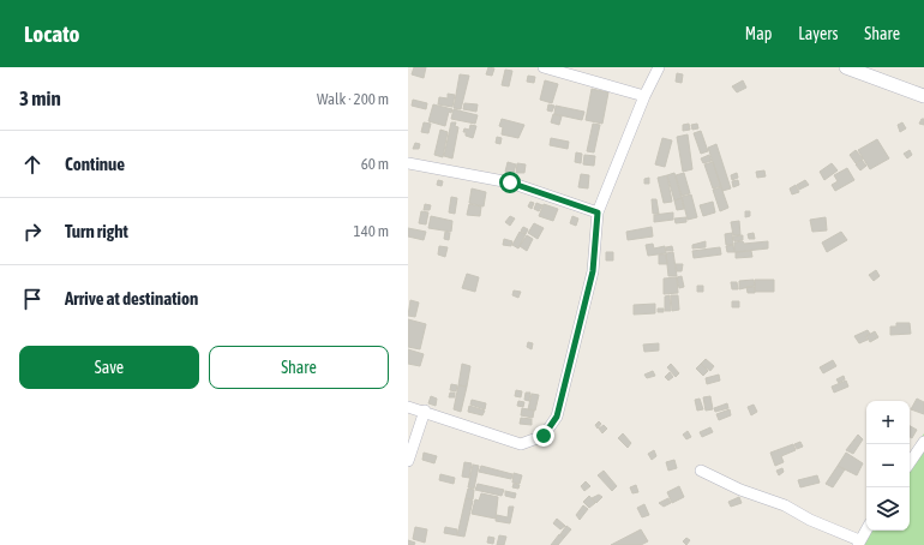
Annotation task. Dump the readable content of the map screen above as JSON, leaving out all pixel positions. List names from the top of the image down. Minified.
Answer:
{"page":{"header":"Locato","nav":["Map","Layers","Share"],"heading":["3 min","Walk · 200 m"],"list":[["Continue","60 m"],["Turn right","140 m"],"Arrive at destination"],"buttons":["Save","Share"],"map_buttons":["+","−"]}}
